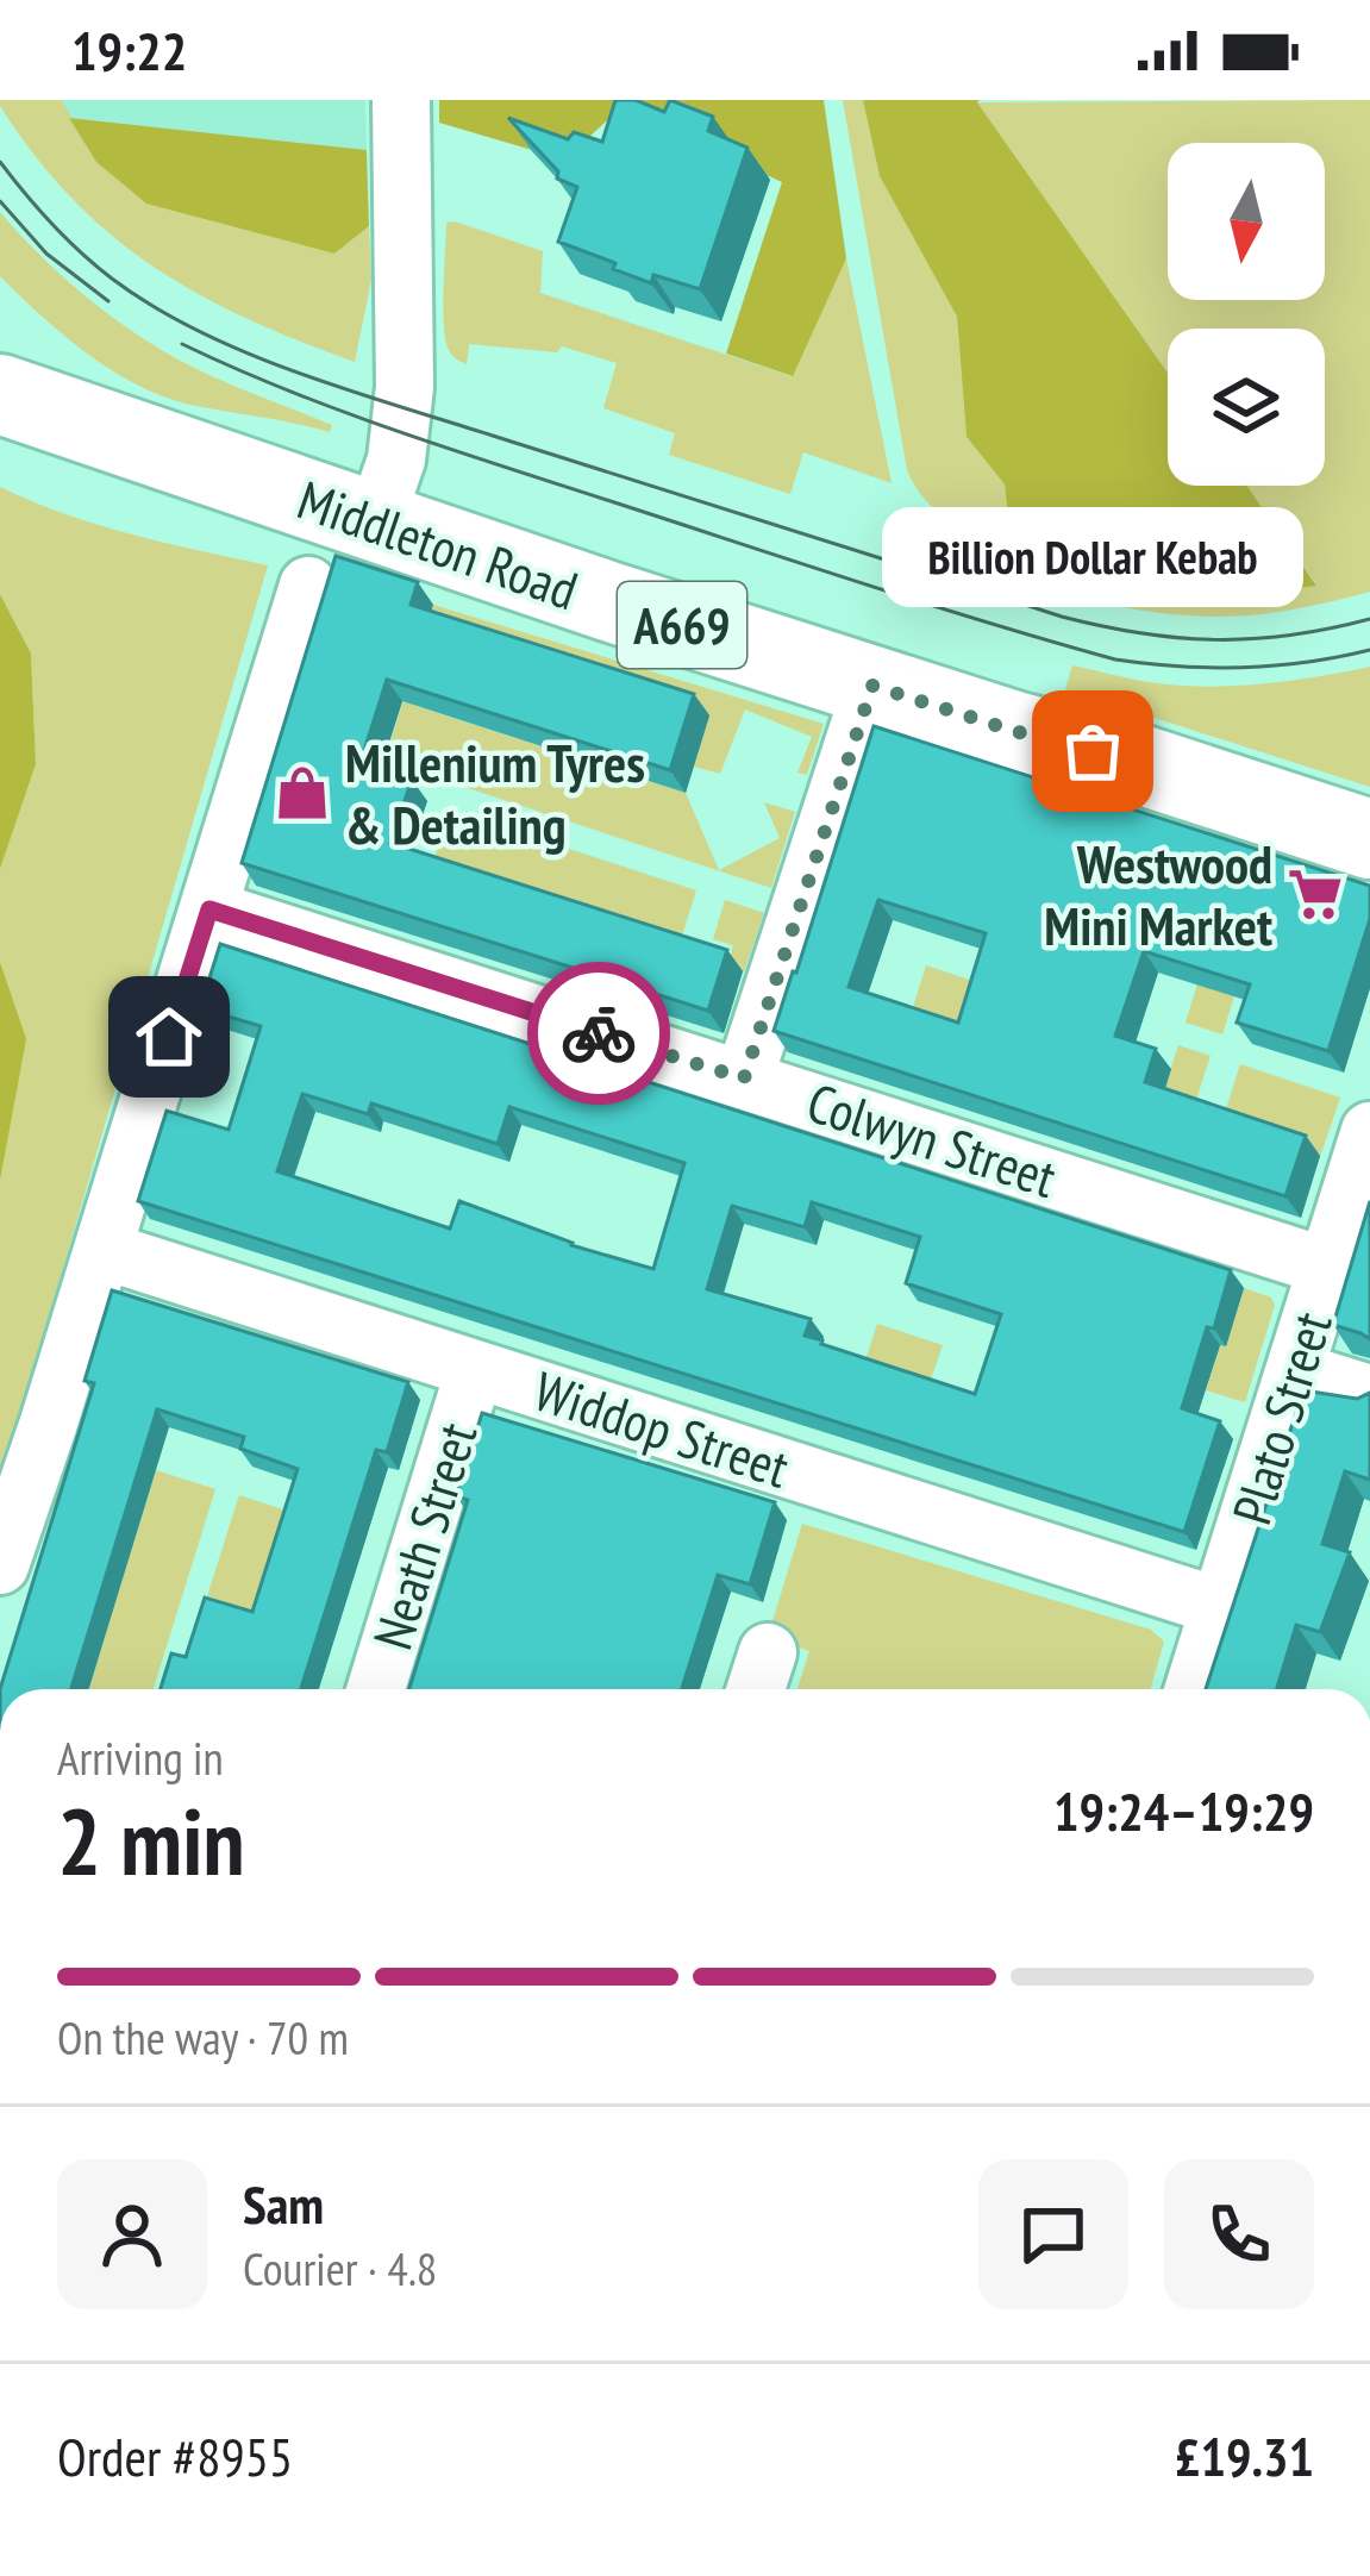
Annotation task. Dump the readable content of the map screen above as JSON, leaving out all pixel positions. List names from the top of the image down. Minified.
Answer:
{"streets":{"main road":["Middleton Road","A669"],"street":["Colwyn Street","Plato Street","Widdop Street","Neath Street"]},"crossings":[["Middleton Road","A669"],["Colwyn Street","Plato Street"],["Plato Street","Widdop Street"],["Widdop Street","Neath Street"]],"places":{"other":["Billion Dollar Kebab"],"shop":["Millenium Tyres & Detailing"],"supermarket":["Westwood Mini Market"]},"north":"bottom","page":{"status":"19:22","bubble":"Billion Dollar Kebab","heading":["2 min","Arriving in","19:24–19:29"],"panel":["Sam","Courier · 4.8","Order #8955","£19.31"],"bar":"On the way · 70 m"}}
